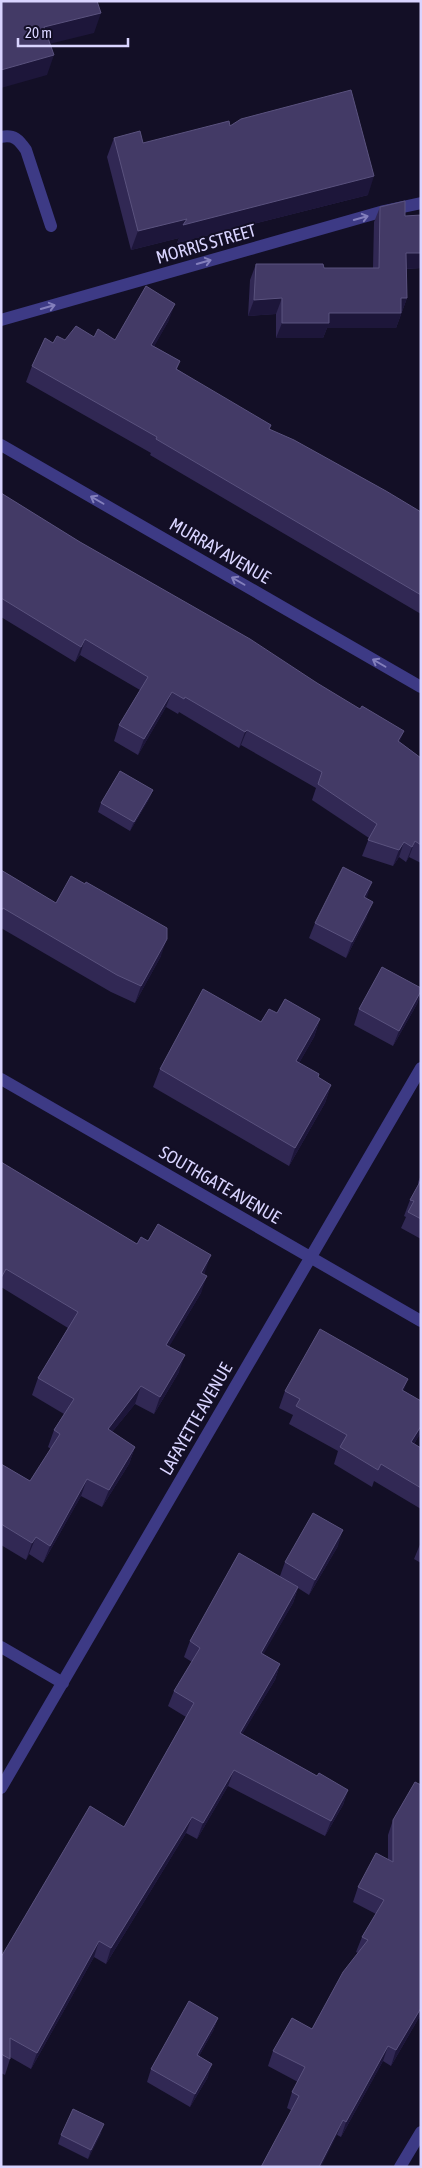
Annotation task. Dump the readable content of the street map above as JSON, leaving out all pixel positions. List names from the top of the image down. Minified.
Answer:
{"streets":{"street":["MORRIS STREET","MURRAY AVENUE","SOUTHGATE AVENUE","LAFAYETTE AVENUE"]},"crossings":[["SOUTHGATE AVENUE","LAFAYETTE AVENUE"]],"one_way":["MORRIS STREET","MURRAY AVENUE"],"scale_bar":"20 m"}
